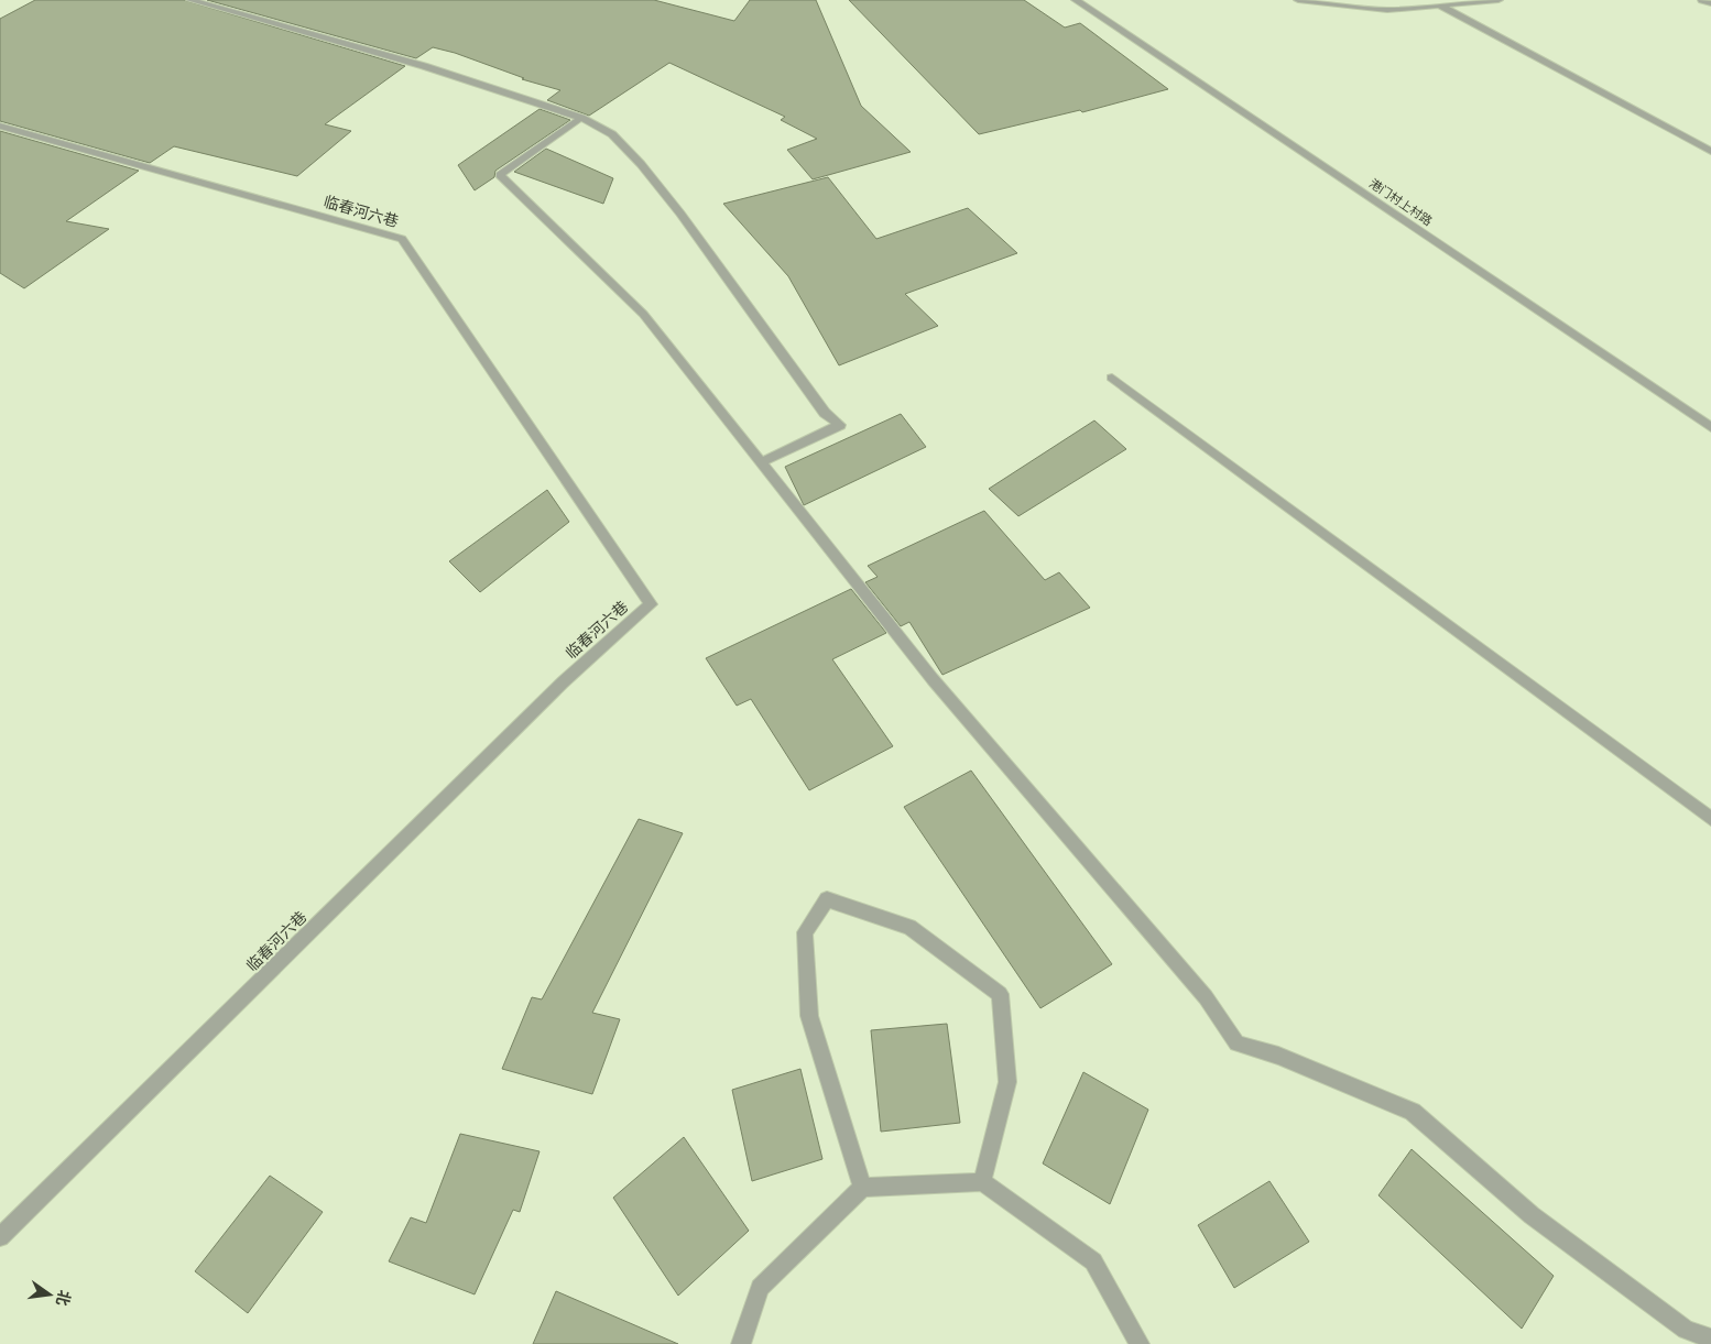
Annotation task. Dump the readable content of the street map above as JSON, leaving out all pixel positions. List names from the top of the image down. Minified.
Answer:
{"streets":{"street":["港门村上村路","临春河六巷"]},"north":"right"}
